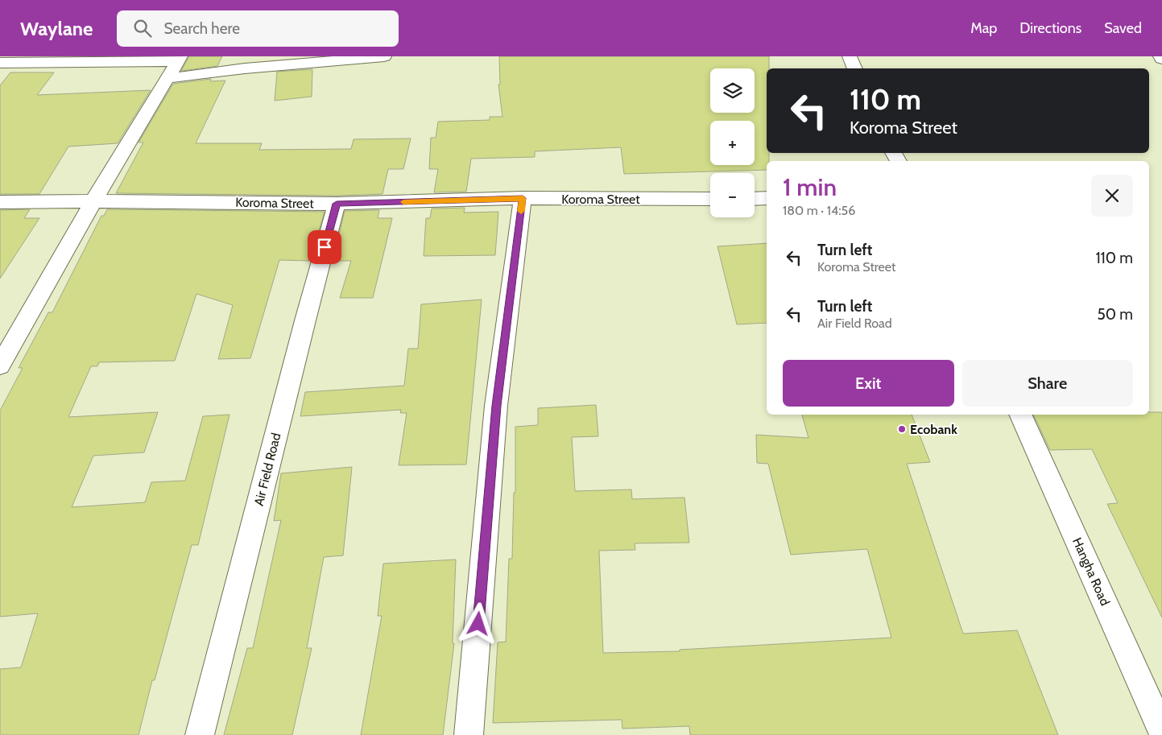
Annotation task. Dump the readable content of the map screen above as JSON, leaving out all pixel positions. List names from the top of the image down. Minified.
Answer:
{"streets":{"main road":["Koroma Street","Air Field Road","Hangha Road"]},"crossings":[["Koroma Street","Air Field Road"]],"places":["Ecobank"],"page":{"header":"Waylane","search":"Search here","nav":["Map","Directions","Saved"],"map_buttons":["+","−"],"turn":["110 m","Koroma Street"],"heading":["1 min","180 m · 14:56"],"list":[{"name":"Turn left","note":"Koroma Street","value":"110 m"},{"name":"Turn left","note":"Air Field Road","value":"50 m"}],"buttons":["Exit","Share"]}}
